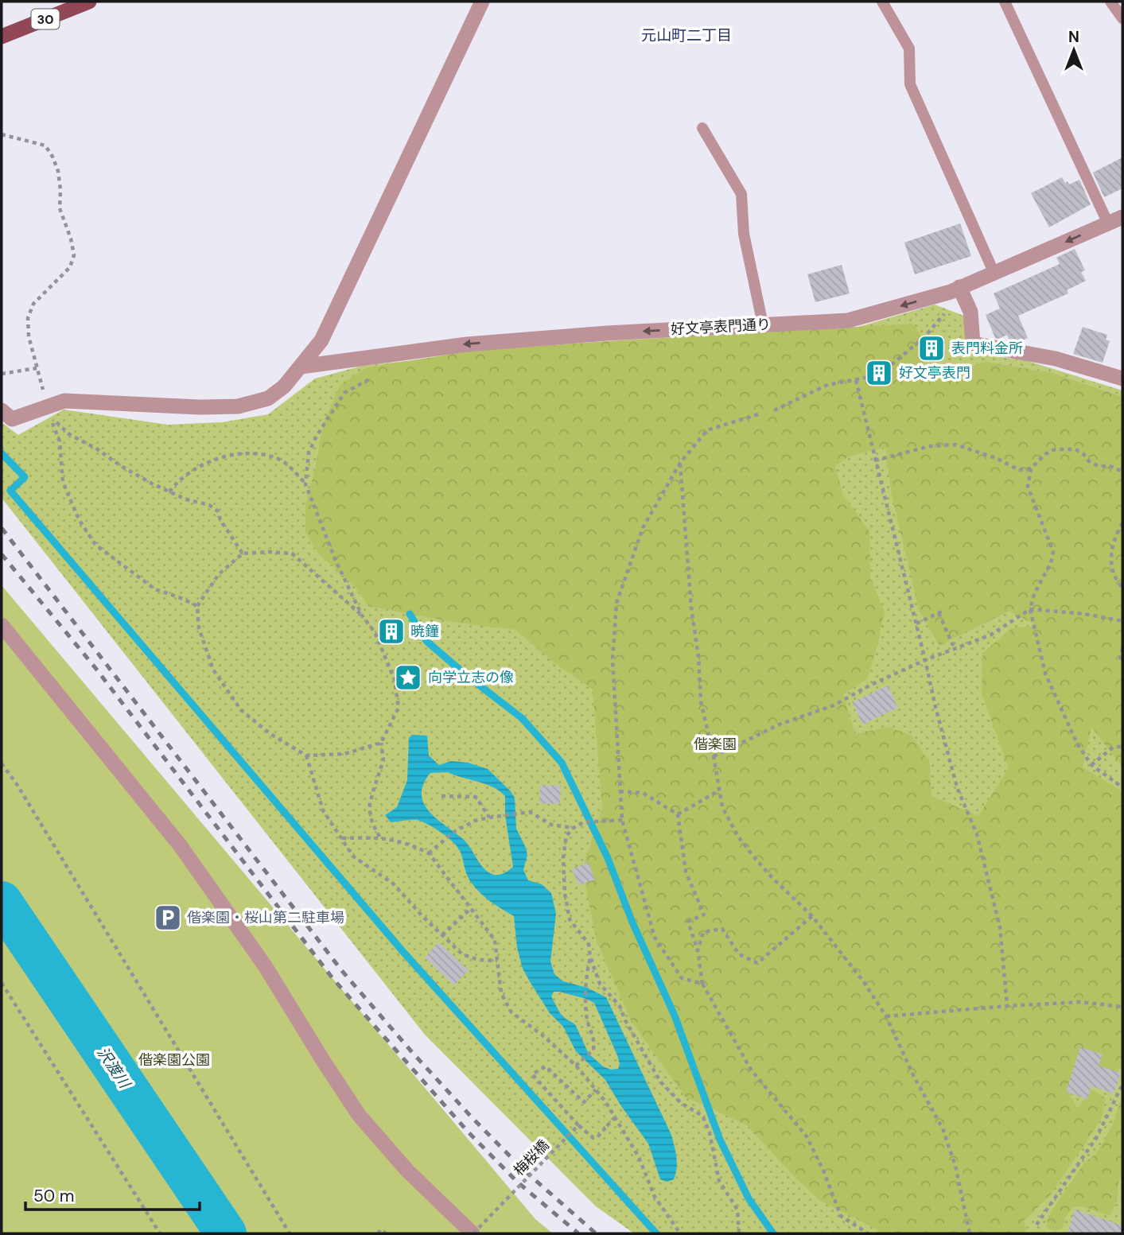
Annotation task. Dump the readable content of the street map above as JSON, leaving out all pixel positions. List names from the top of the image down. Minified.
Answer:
{"streets":{"main road":["30"],"street":["好文亭表門通り"],"path":["梅桜橋"]},"one_way":["好文亭表門通り"],"districts":["元山町二丁目"],"water":["沢渡川"],"parks":["偕楽園","偕楽園公園"],"places":{"building":["表門料金所","好文亭表門","暁鐘"],"place":["向学立志の像"],"parking":["偕楽園・桜山第二駐車場"]},"scale_bar":"50 m","north":"top"}
